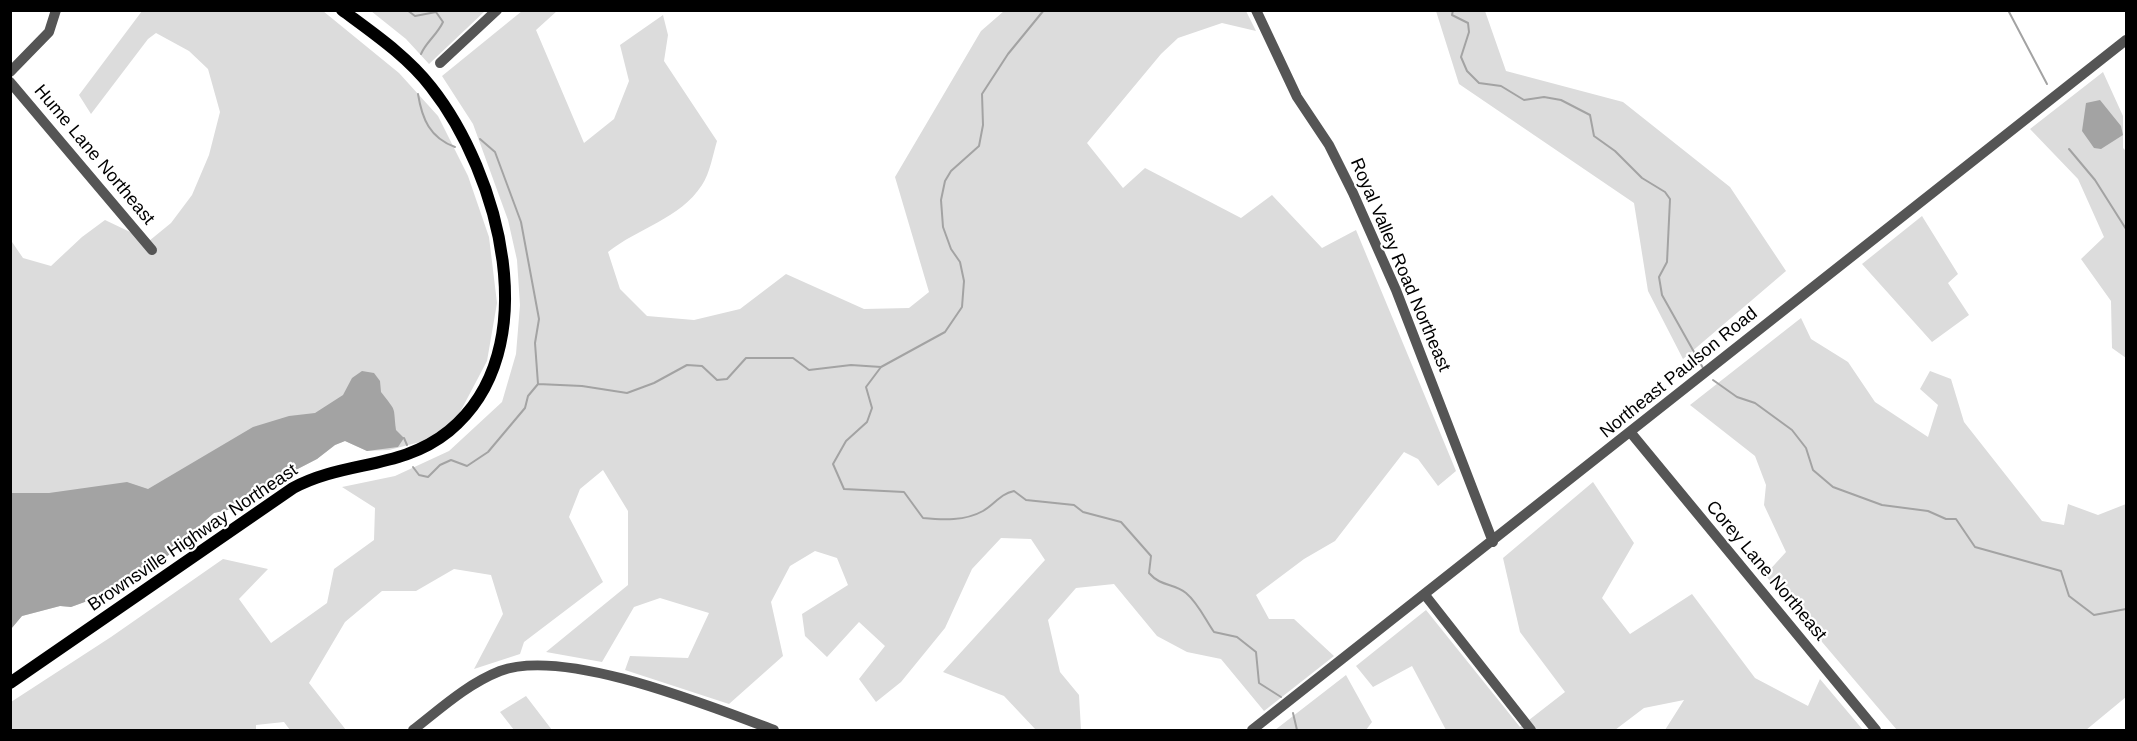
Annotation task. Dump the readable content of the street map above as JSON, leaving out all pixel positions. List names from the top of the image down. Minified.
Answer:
{"streets":{"main road":["Brownsville Highway Northeast"],"street":["Hume Lane Northeast","Royal Valley Road Northeast","Northeast Paulson Road","Corey Lane Northeast"]},"crossings":[["Royal Valley Road Northeast","Northeast Paulson Road"],["Northeast Paulson Road","Corey Lane Northeast"]]}
